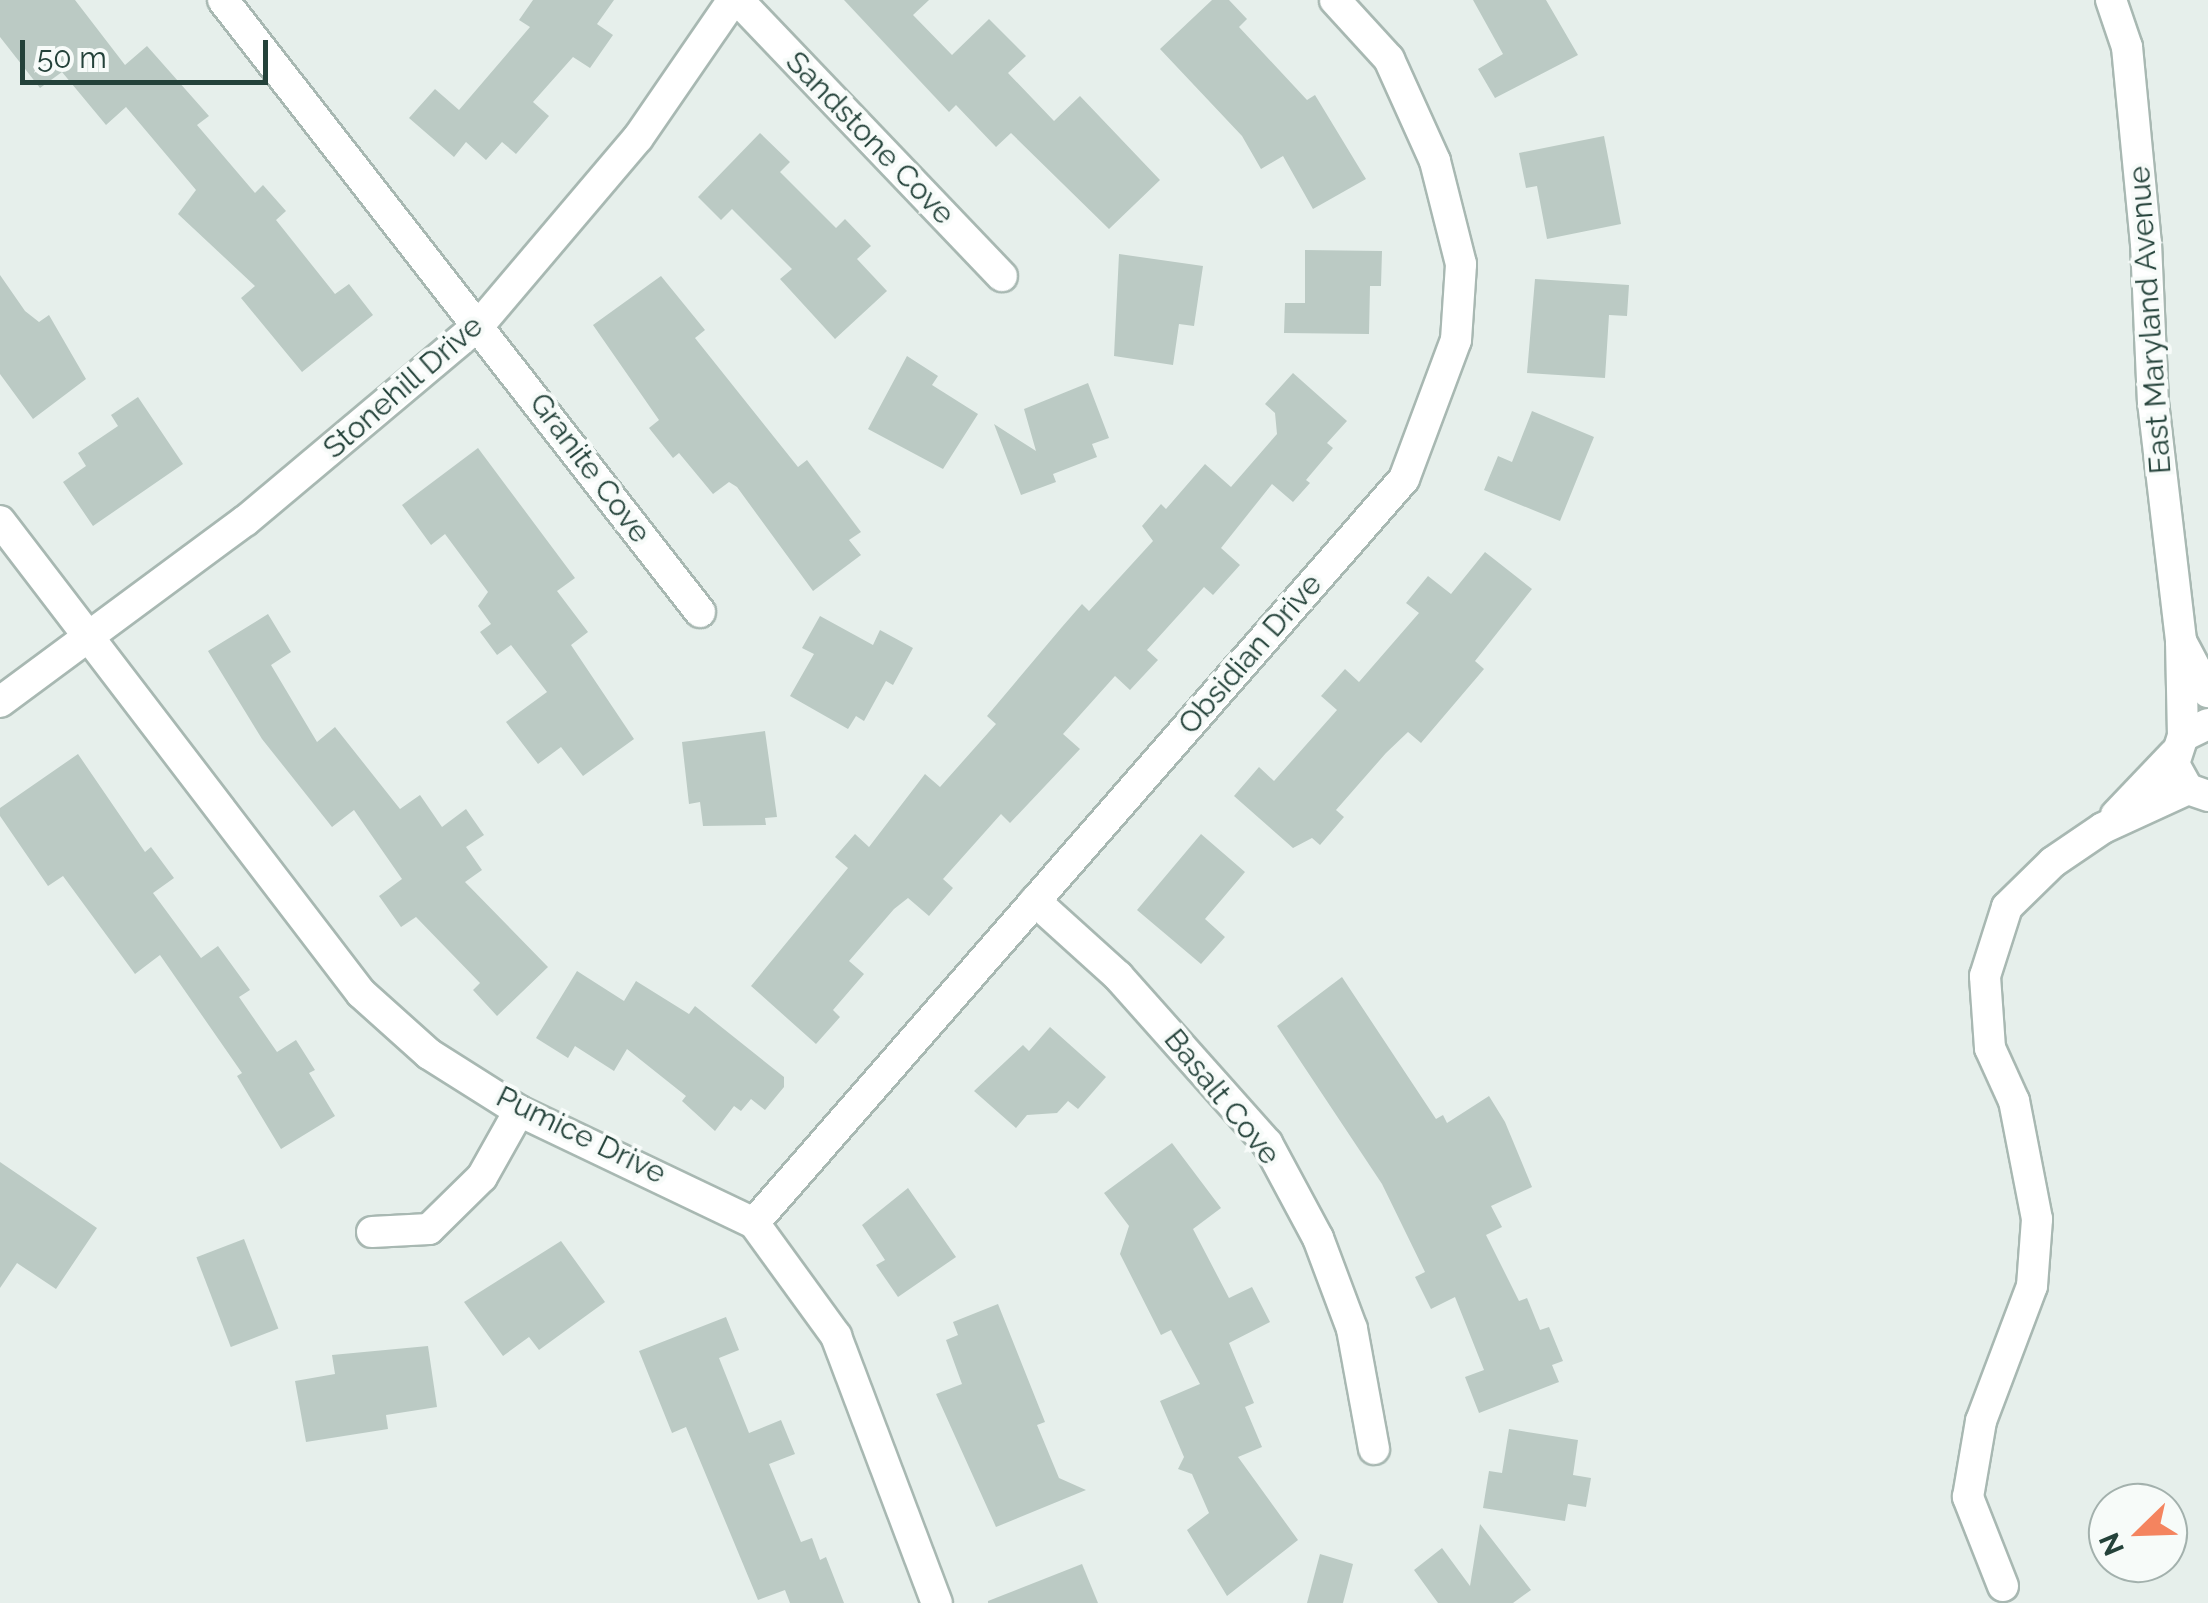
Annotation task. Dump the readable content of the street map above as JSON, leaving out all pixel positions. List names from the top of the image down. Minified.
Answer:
{"streets":{"street":["Sandstone Cove","East Maryland Avenue","Stonehill Drive","Granite Cove","Obsidian Drive","Basalt Cove","Pumice Drive"]},"crossings":[["Sandstone Cove","Stonehill Drive"],["Stonehill Drive","Granite Cove"],["Stonehill Drive","Pumice Drive"],["Obsidian Drive","Basalt Cove"],["Obsidian Drive","Pumice Drive"]],"scale_bar":"50 m","north":"bottom left"}
